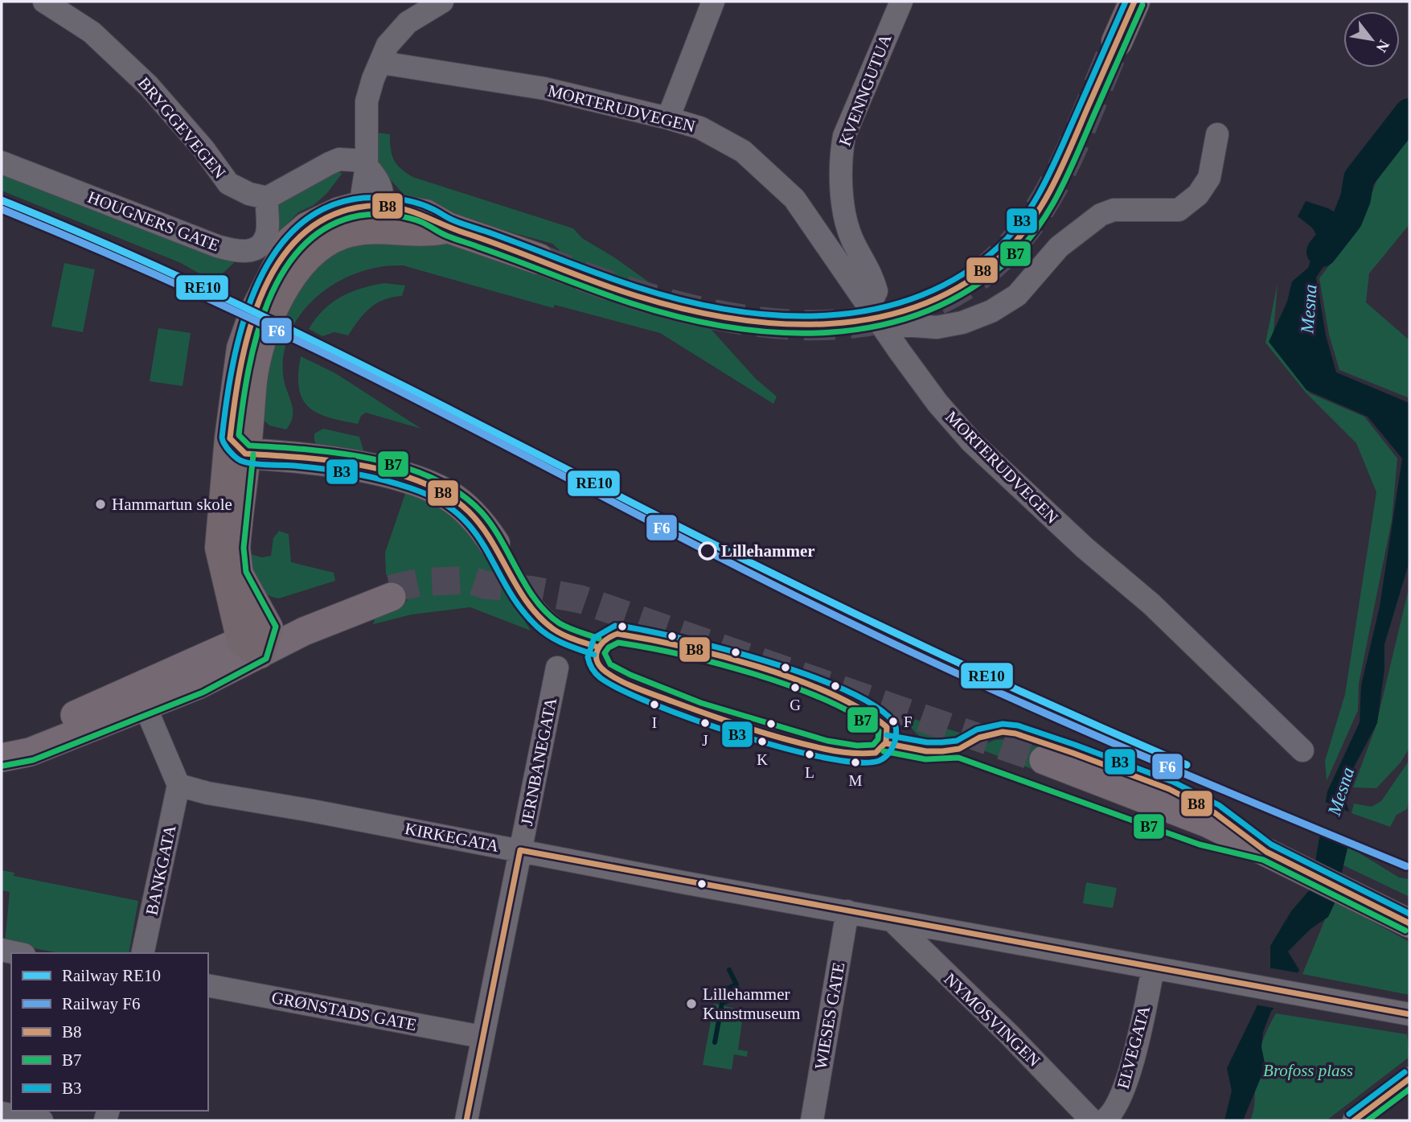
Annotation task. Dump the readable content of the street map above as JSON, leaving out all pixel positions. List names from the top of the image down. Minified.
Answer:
{"streets":{"street":["KVENNGUTUA","MORTERUDVEGEN","BRYGGEVEGEN","HOUGNERS GATE","JERNBANEGATA","KIRKEGATA","BANKGATA","GRØNSTADS GATE","WIESES GATE","NYMOSVINGEN","ELVEGATA"]},"crossings":[["KVENNGUTUA","MORTERUDVEGEN"],["BRYGGEVEGEN","HOUGNERS GATE"],["JERNBANEGATA","KIRKEGATA"],["JERNBANEGATA","GRØNSTADS GATE"],["KIRKEGATA","BANKGATA"],["KIRKEGATA","WIESES GATE"],["KIRKEGATA","NYMOSVINGEN"],["KIRKEGATA","ELVEGATA"]],"water":["Mesna"],"parks":["Brofoss plass"],"places":["Hammartun skole","Lillehammer","G","I","F","J","K","L","M","Lillehammer Kunstmuseum"],"lines":["transit line B8","transit line B3","transit line B7","rail line RE10","rail line F6"],"legend":["Railway RE10","Railway F6","B8","B7","B3"],"north":"bottom right"}
